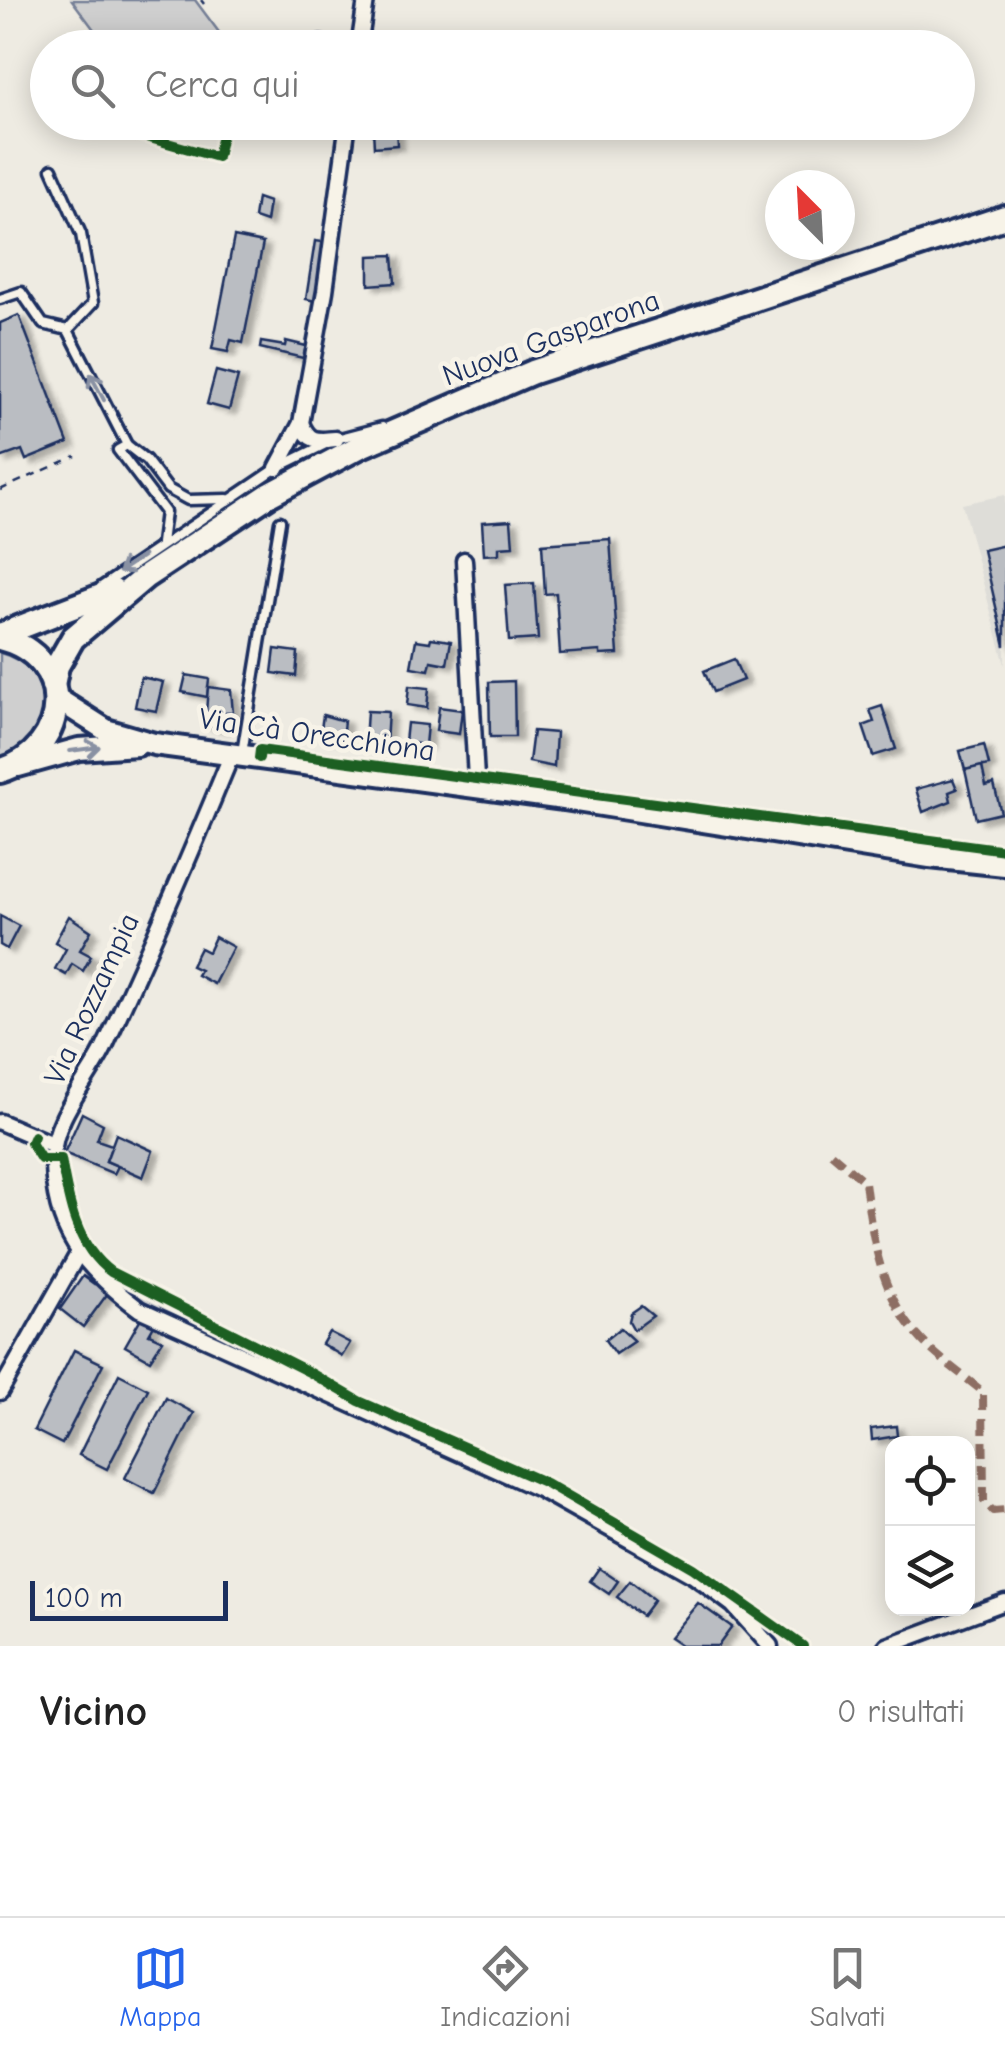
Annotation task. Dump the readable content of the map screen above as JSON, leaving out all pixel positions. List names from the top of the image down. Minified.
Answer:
{"streets":{"main road":["Nuova Gasparona","Via Cà Orecchiona"],"street":["Via Rozzampia"]},"crossings":[["Nuova Gasparona","Via Cà Orecchiona"],["Via Cà Orecchiona","Via Rozzampia"]],"scale_bar":"100 m","north":"top left","page":{"search":"Cerca qui","scale":"100 m","heading":["Vicino","0 risultati"],"nav":["Mappa","Indicazioni","Salvati"]}}
